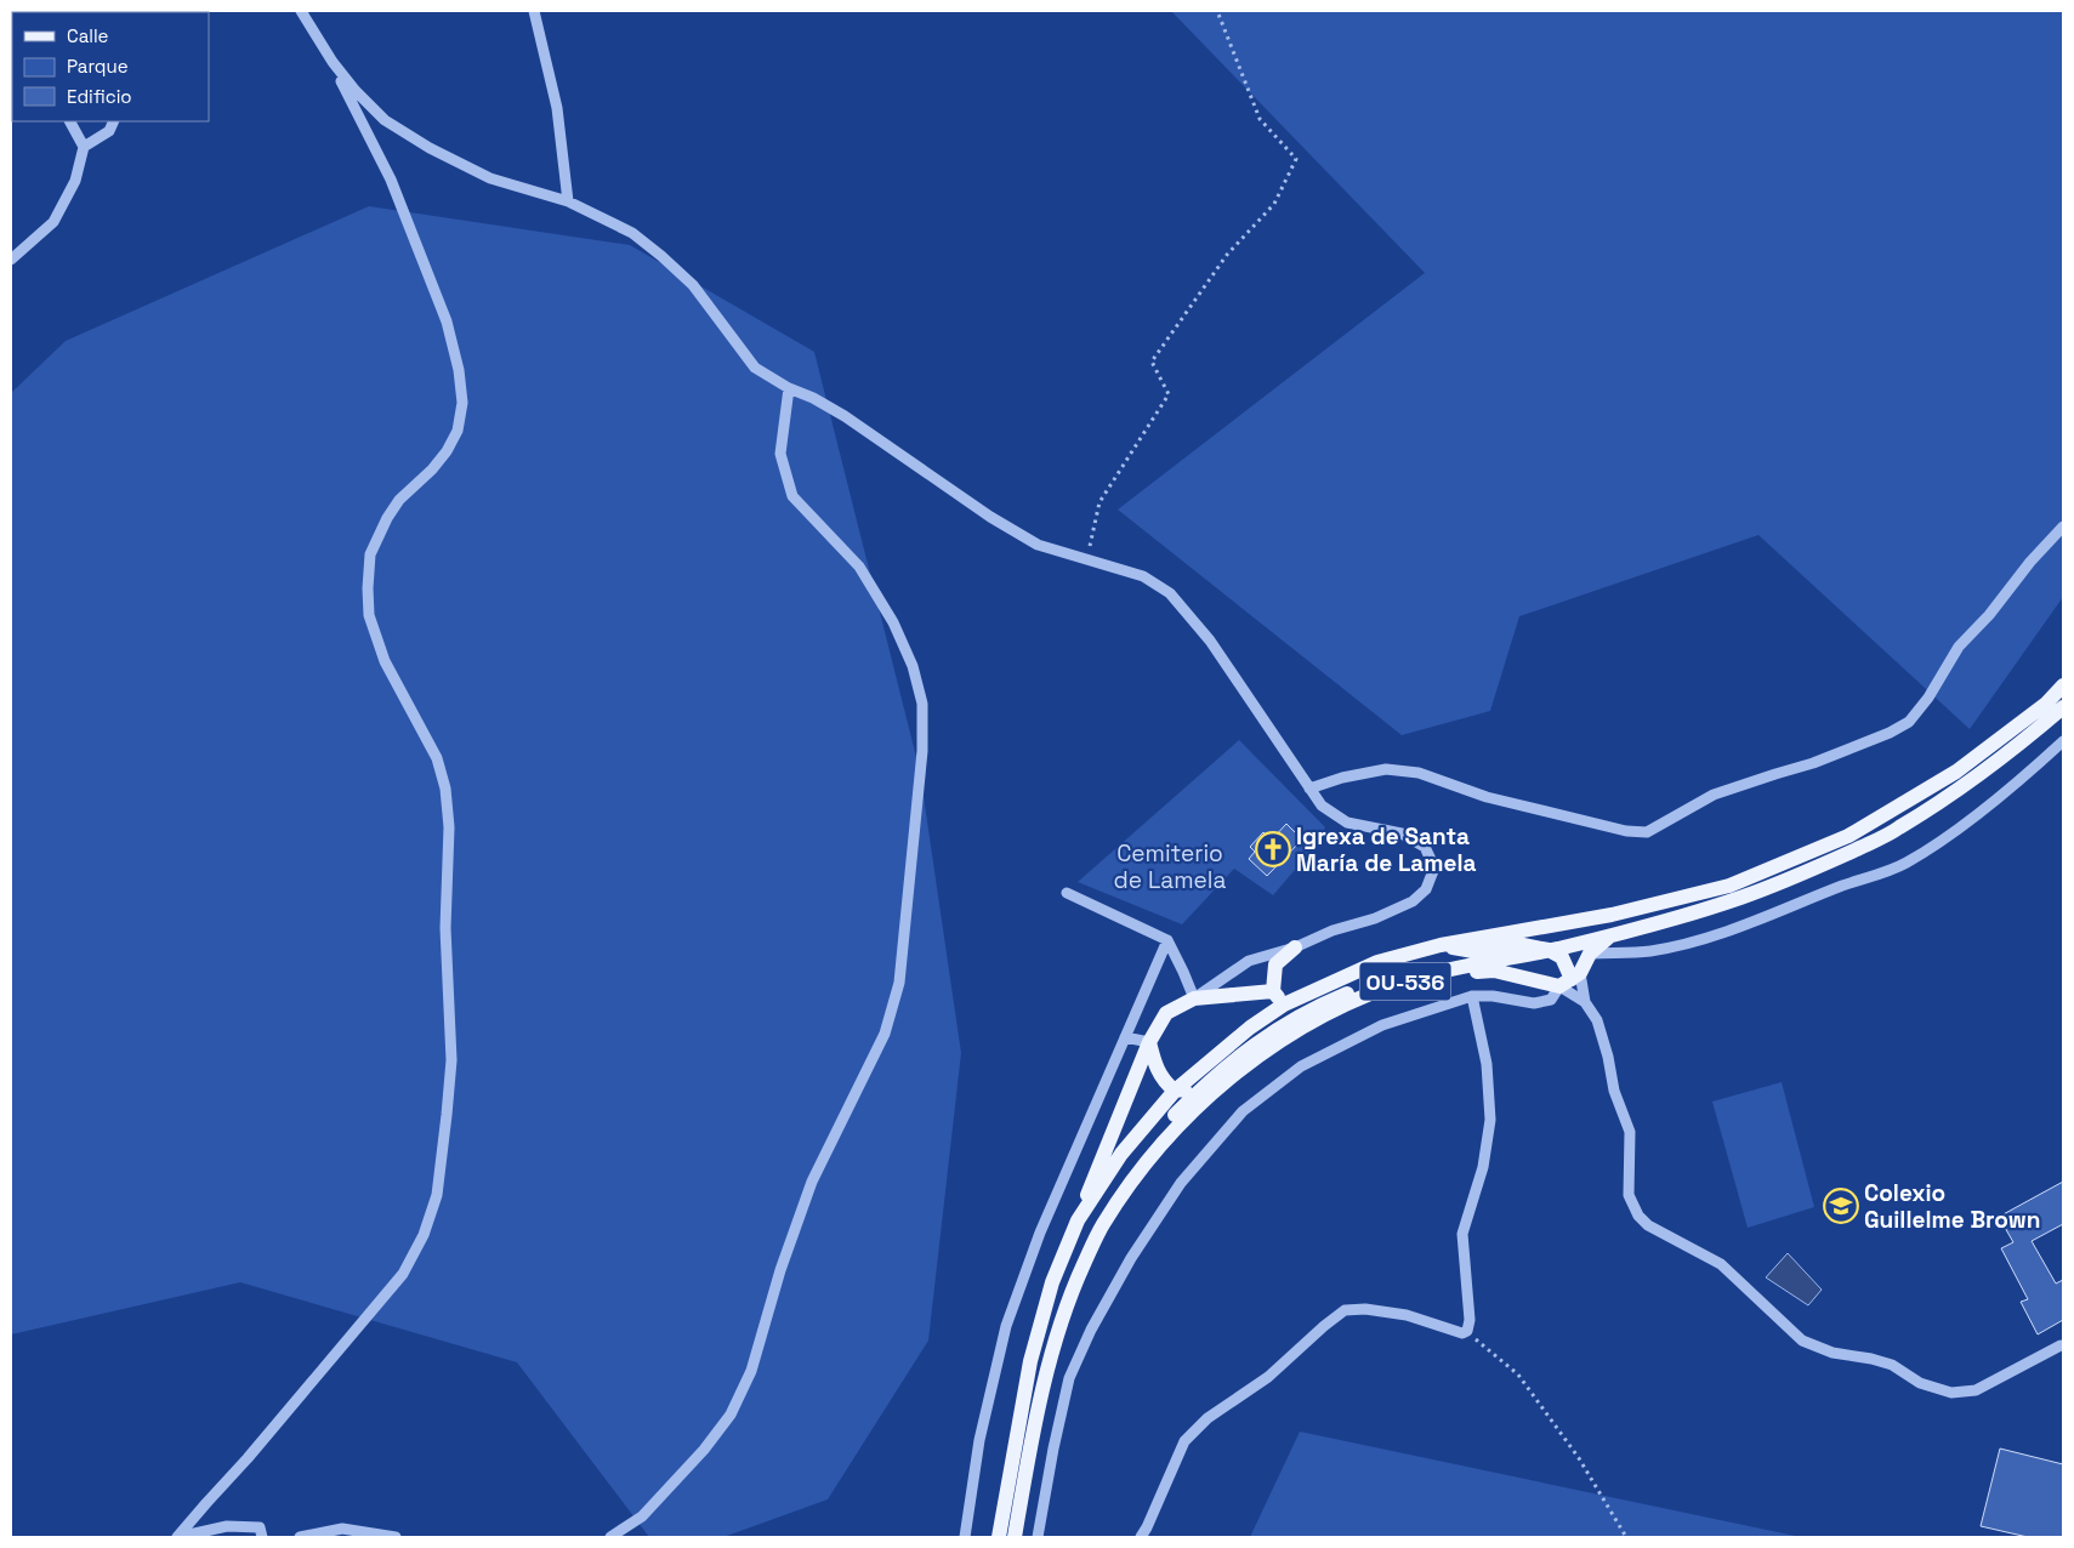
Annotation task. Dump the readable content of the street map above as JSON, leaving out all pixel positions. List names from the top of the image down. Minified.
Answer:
{"streets":{"main road":["OU-536"]},"parks":["Cemiterio de Lamela"],"places":{"church":["Igrexa de Santa María de Lamela"],"school or university":["Colexio Guillelme Brown"]},"legend":["Calle","Parque","Edificio"]}
